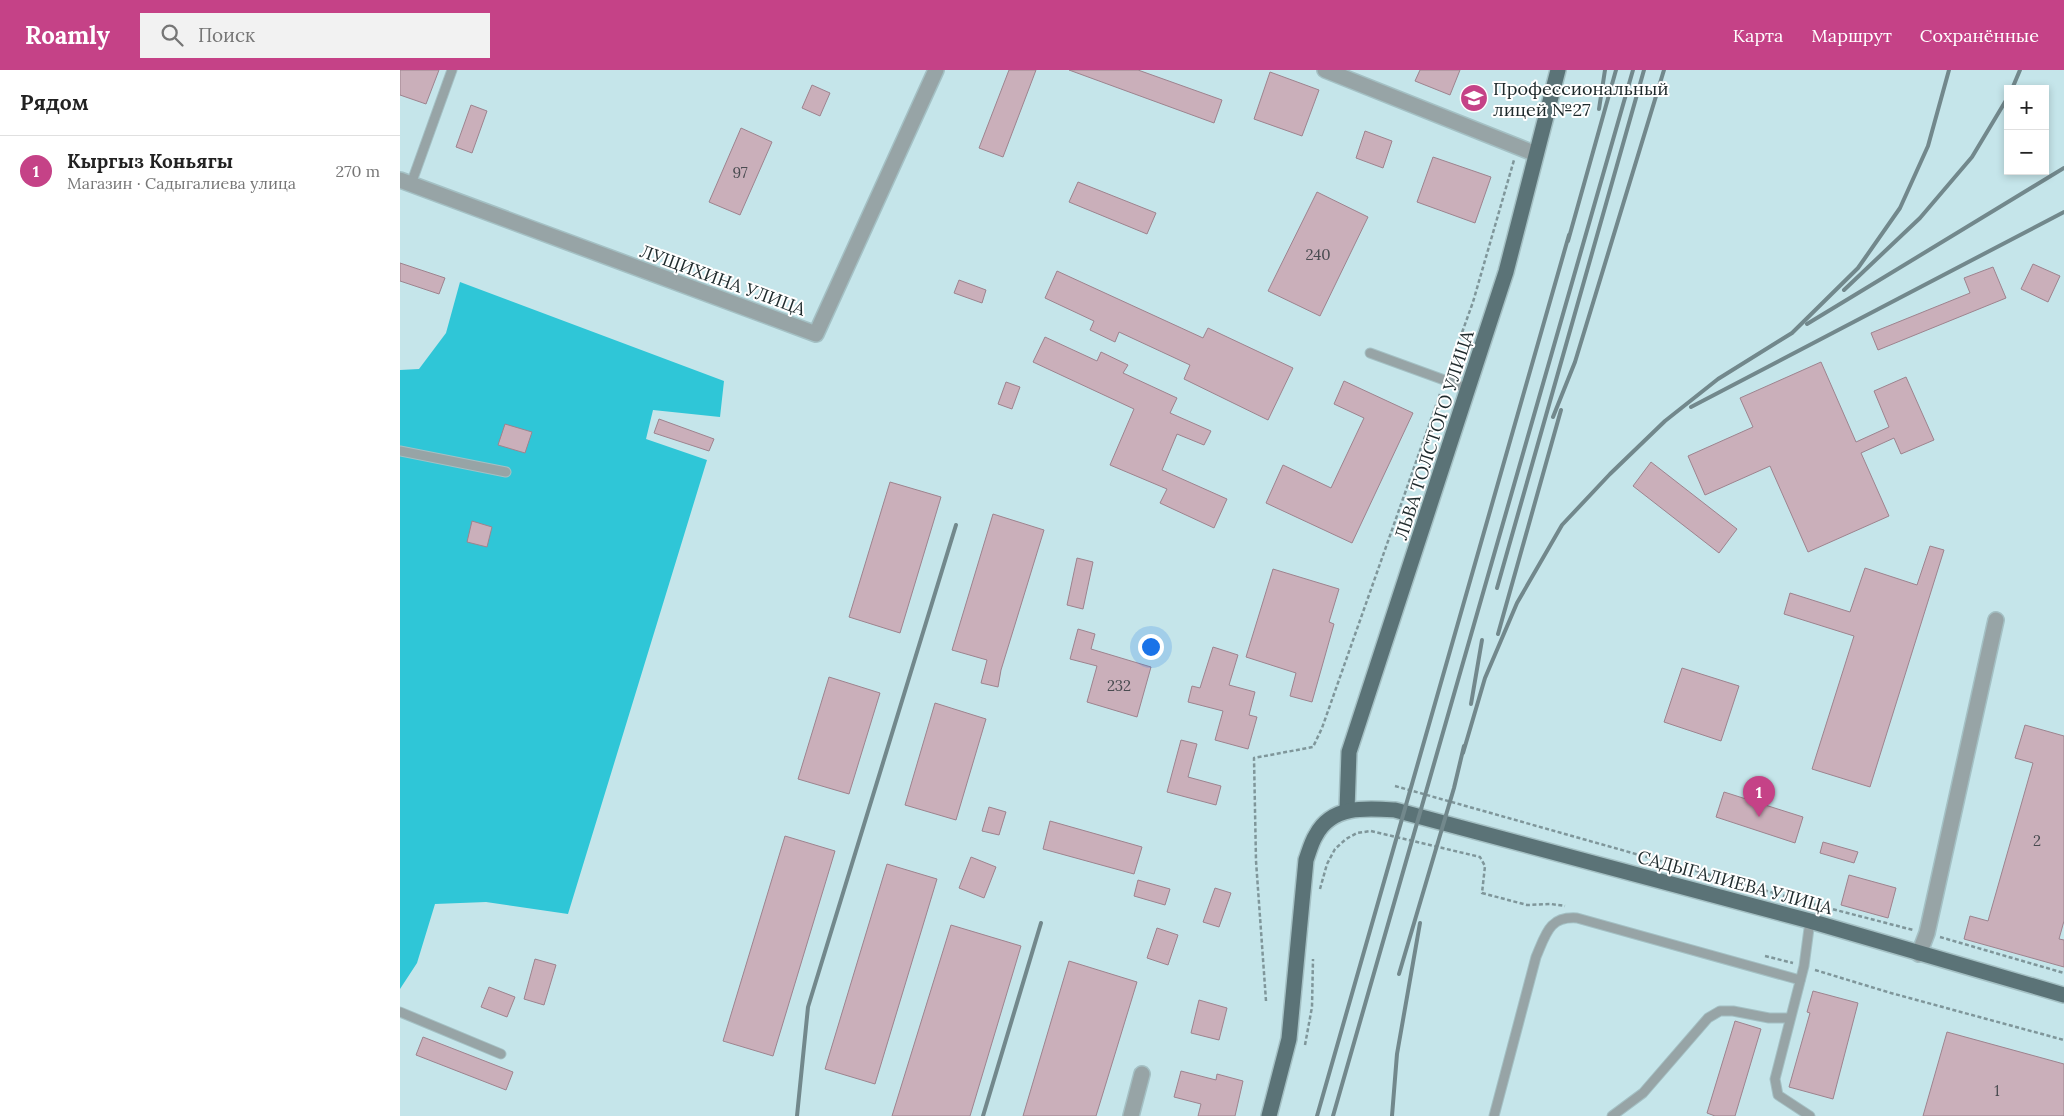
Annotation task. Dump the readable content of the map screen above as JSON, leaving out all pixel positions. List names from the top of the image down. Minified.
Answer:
{"streets":{"main road":["ЛЬВА ТОЛСТОГО УЛИЦА","САДЫГАЛИЕВА УЛИЦА"],"street":["ЛУЩИХИНА УЛИЦА"]},"crossings":[["ЛЬВА ТОЛСТОГО УЛИЦА","САДЫГАЛИЕВА УЛИЦА"]],"places":{"school or university":["Профессиональный лицей №27"]},"house_numbers":["97","240","232","2","1"],"page":{"header":"Roamly","search":"Поиск","nav":["Карта","Маршрут","Сохранённые"],"heading":"Рядом","map_buttons":["+","−"],"list":[{"mark":"1","name":"Кыргыз Коньягы","note":"Магазин · Садыгалиева улица","value":"270 m"}],"pins":"1"}}
